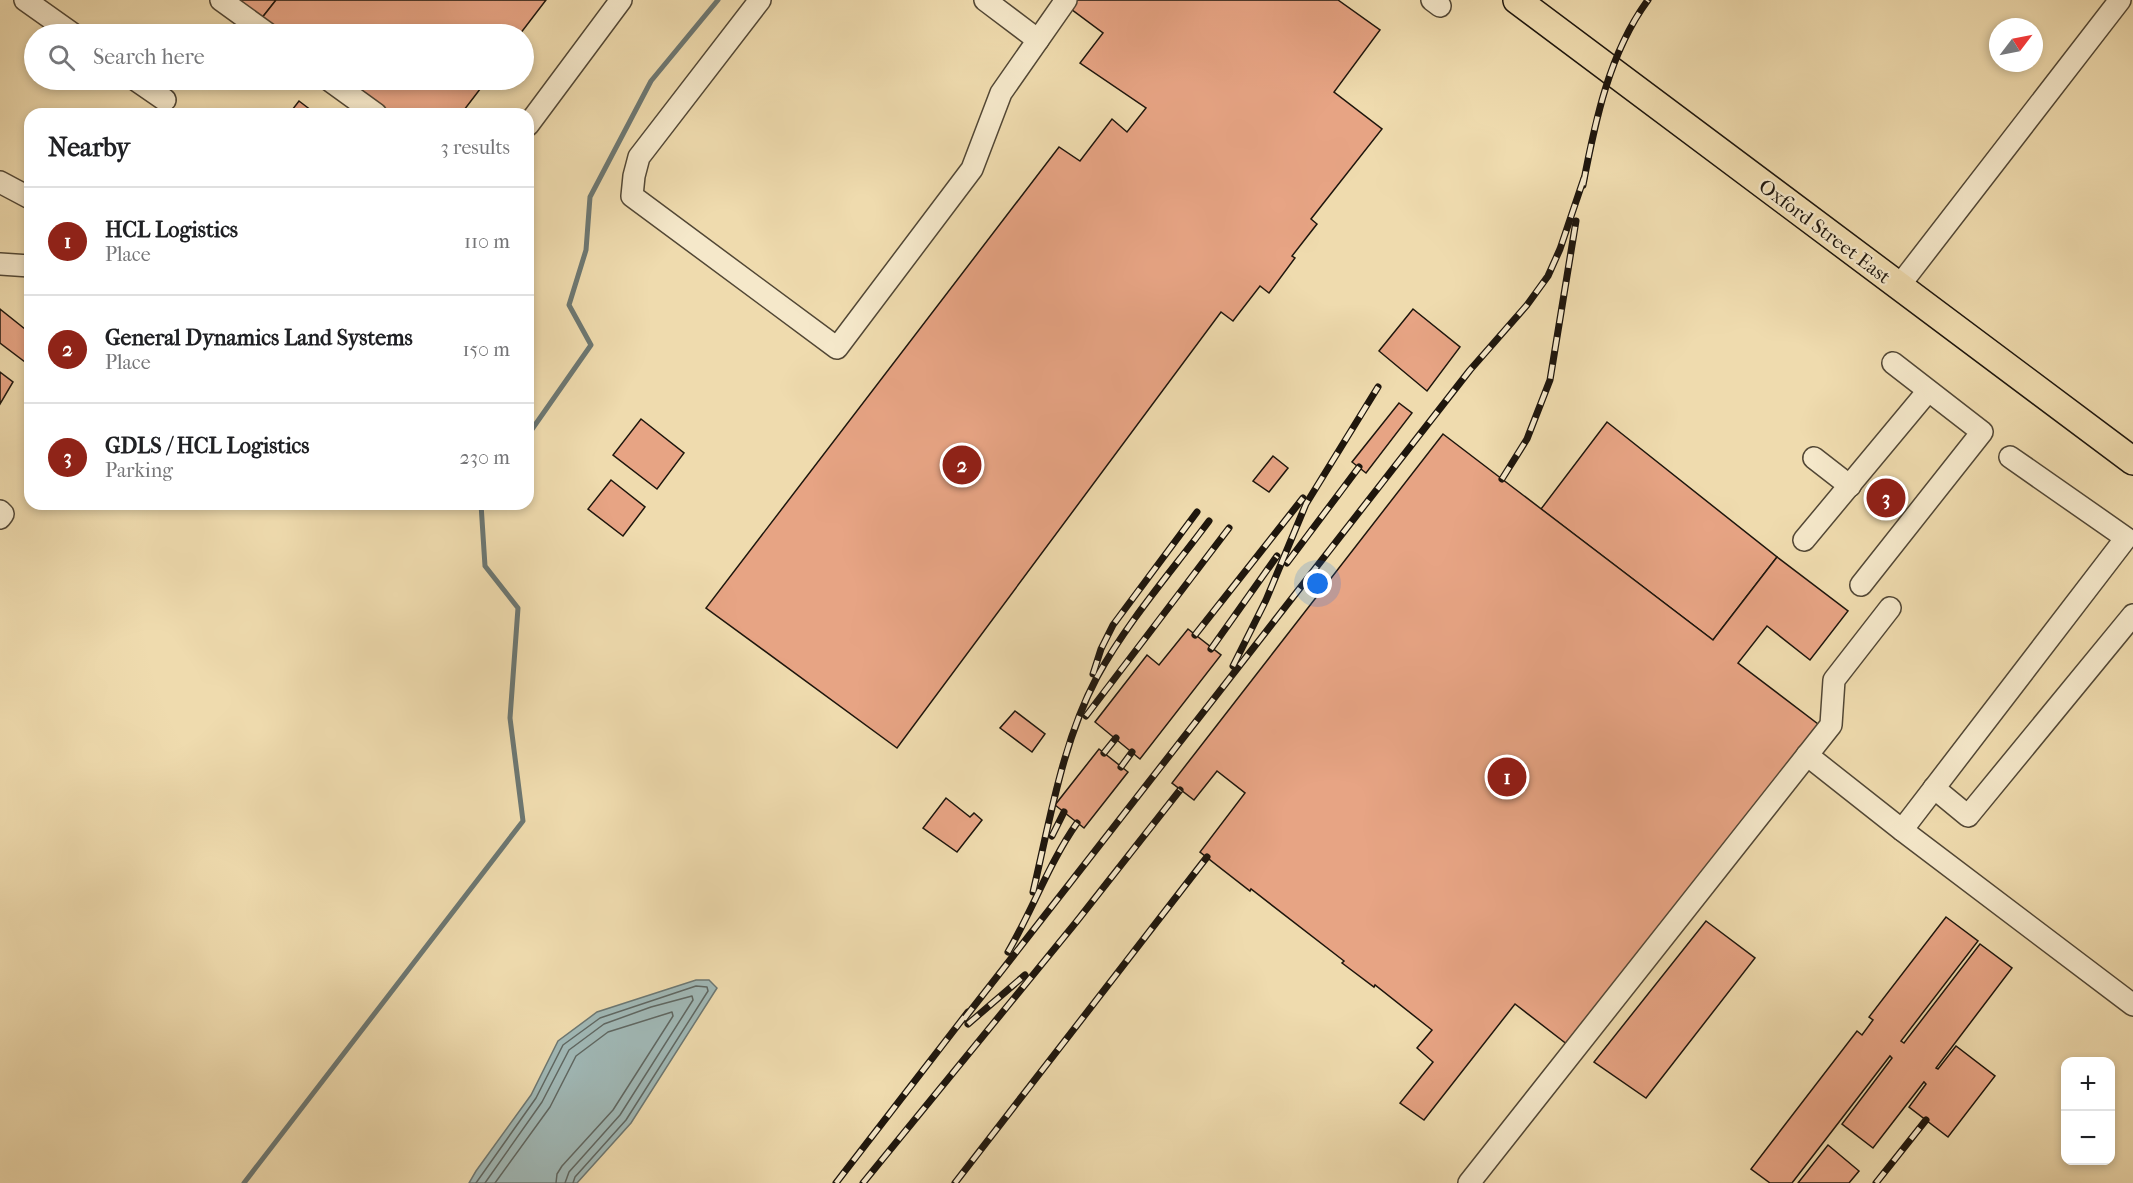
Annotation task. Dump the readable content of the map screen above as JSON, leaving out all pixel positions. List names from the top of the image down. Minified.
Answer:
{"streets":{"main road":["Oxford Street East"]},"north":"top right","page":{"search":"Search here","heading":["Nearby","3 results"],"list":[{"mark":"1","name":"HCL Logistics","note":"Place","value":"110 m"},{"mark":"2","name":"General Dynamics Land Systems","note":"Place","value":"150 m"},{"mark":"3","name":"GDLS / HCL Logistics","note":"Parking","value":"230 m"}],"pins":["2","3","1"],"map_buttons":["+","−"]}}
